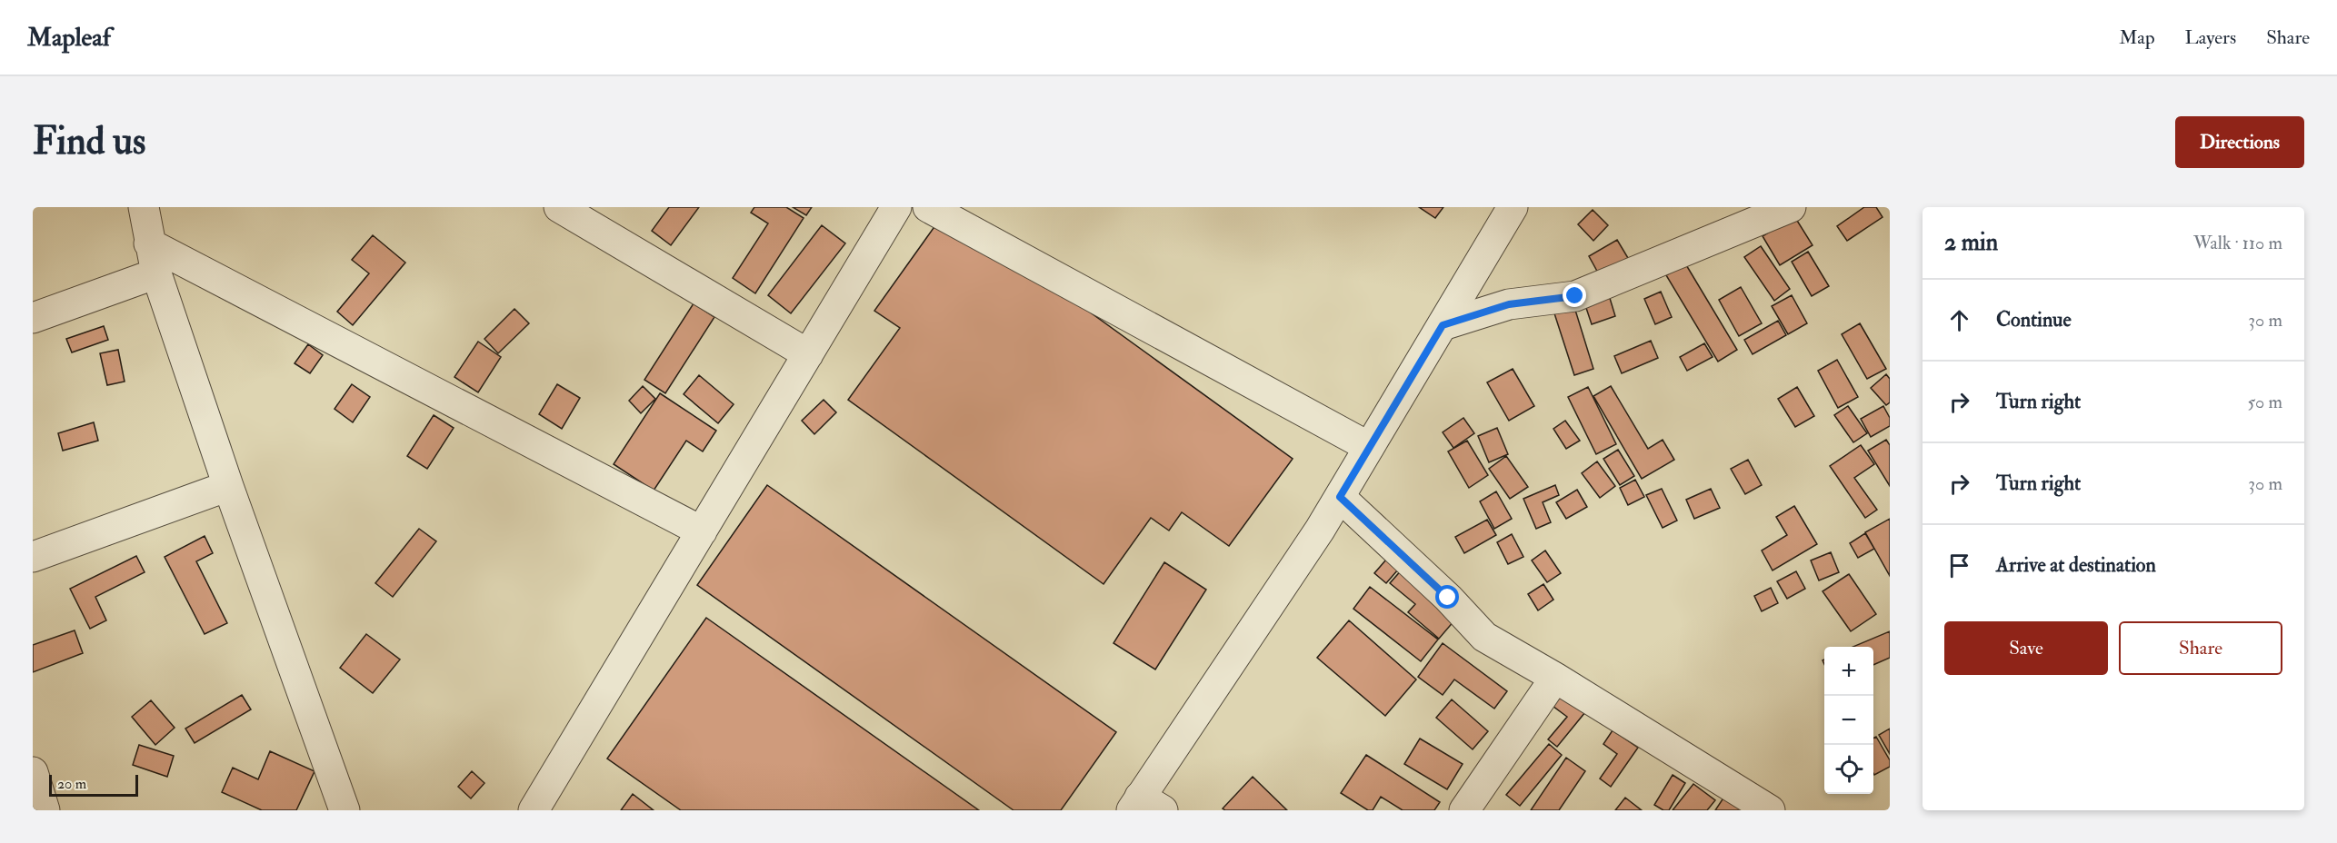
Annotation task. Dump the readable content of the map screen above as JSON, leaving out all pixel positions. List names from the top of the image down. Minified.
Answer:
{"scale_bar":"20 m","page":{"header":"Mapleaf","nav":["Map","Layers","Share"],"buttons":["Directions",["Save","Share"]],"title":"Find us","heading":["2 min","Walk · 110 m"],"list":[["Continue","30 m"],["Turn right","50 m"],["Turn right","30 m"],"Arrive at destination"],"map_buttons":["+","−"],"scale":"20 m"}}
